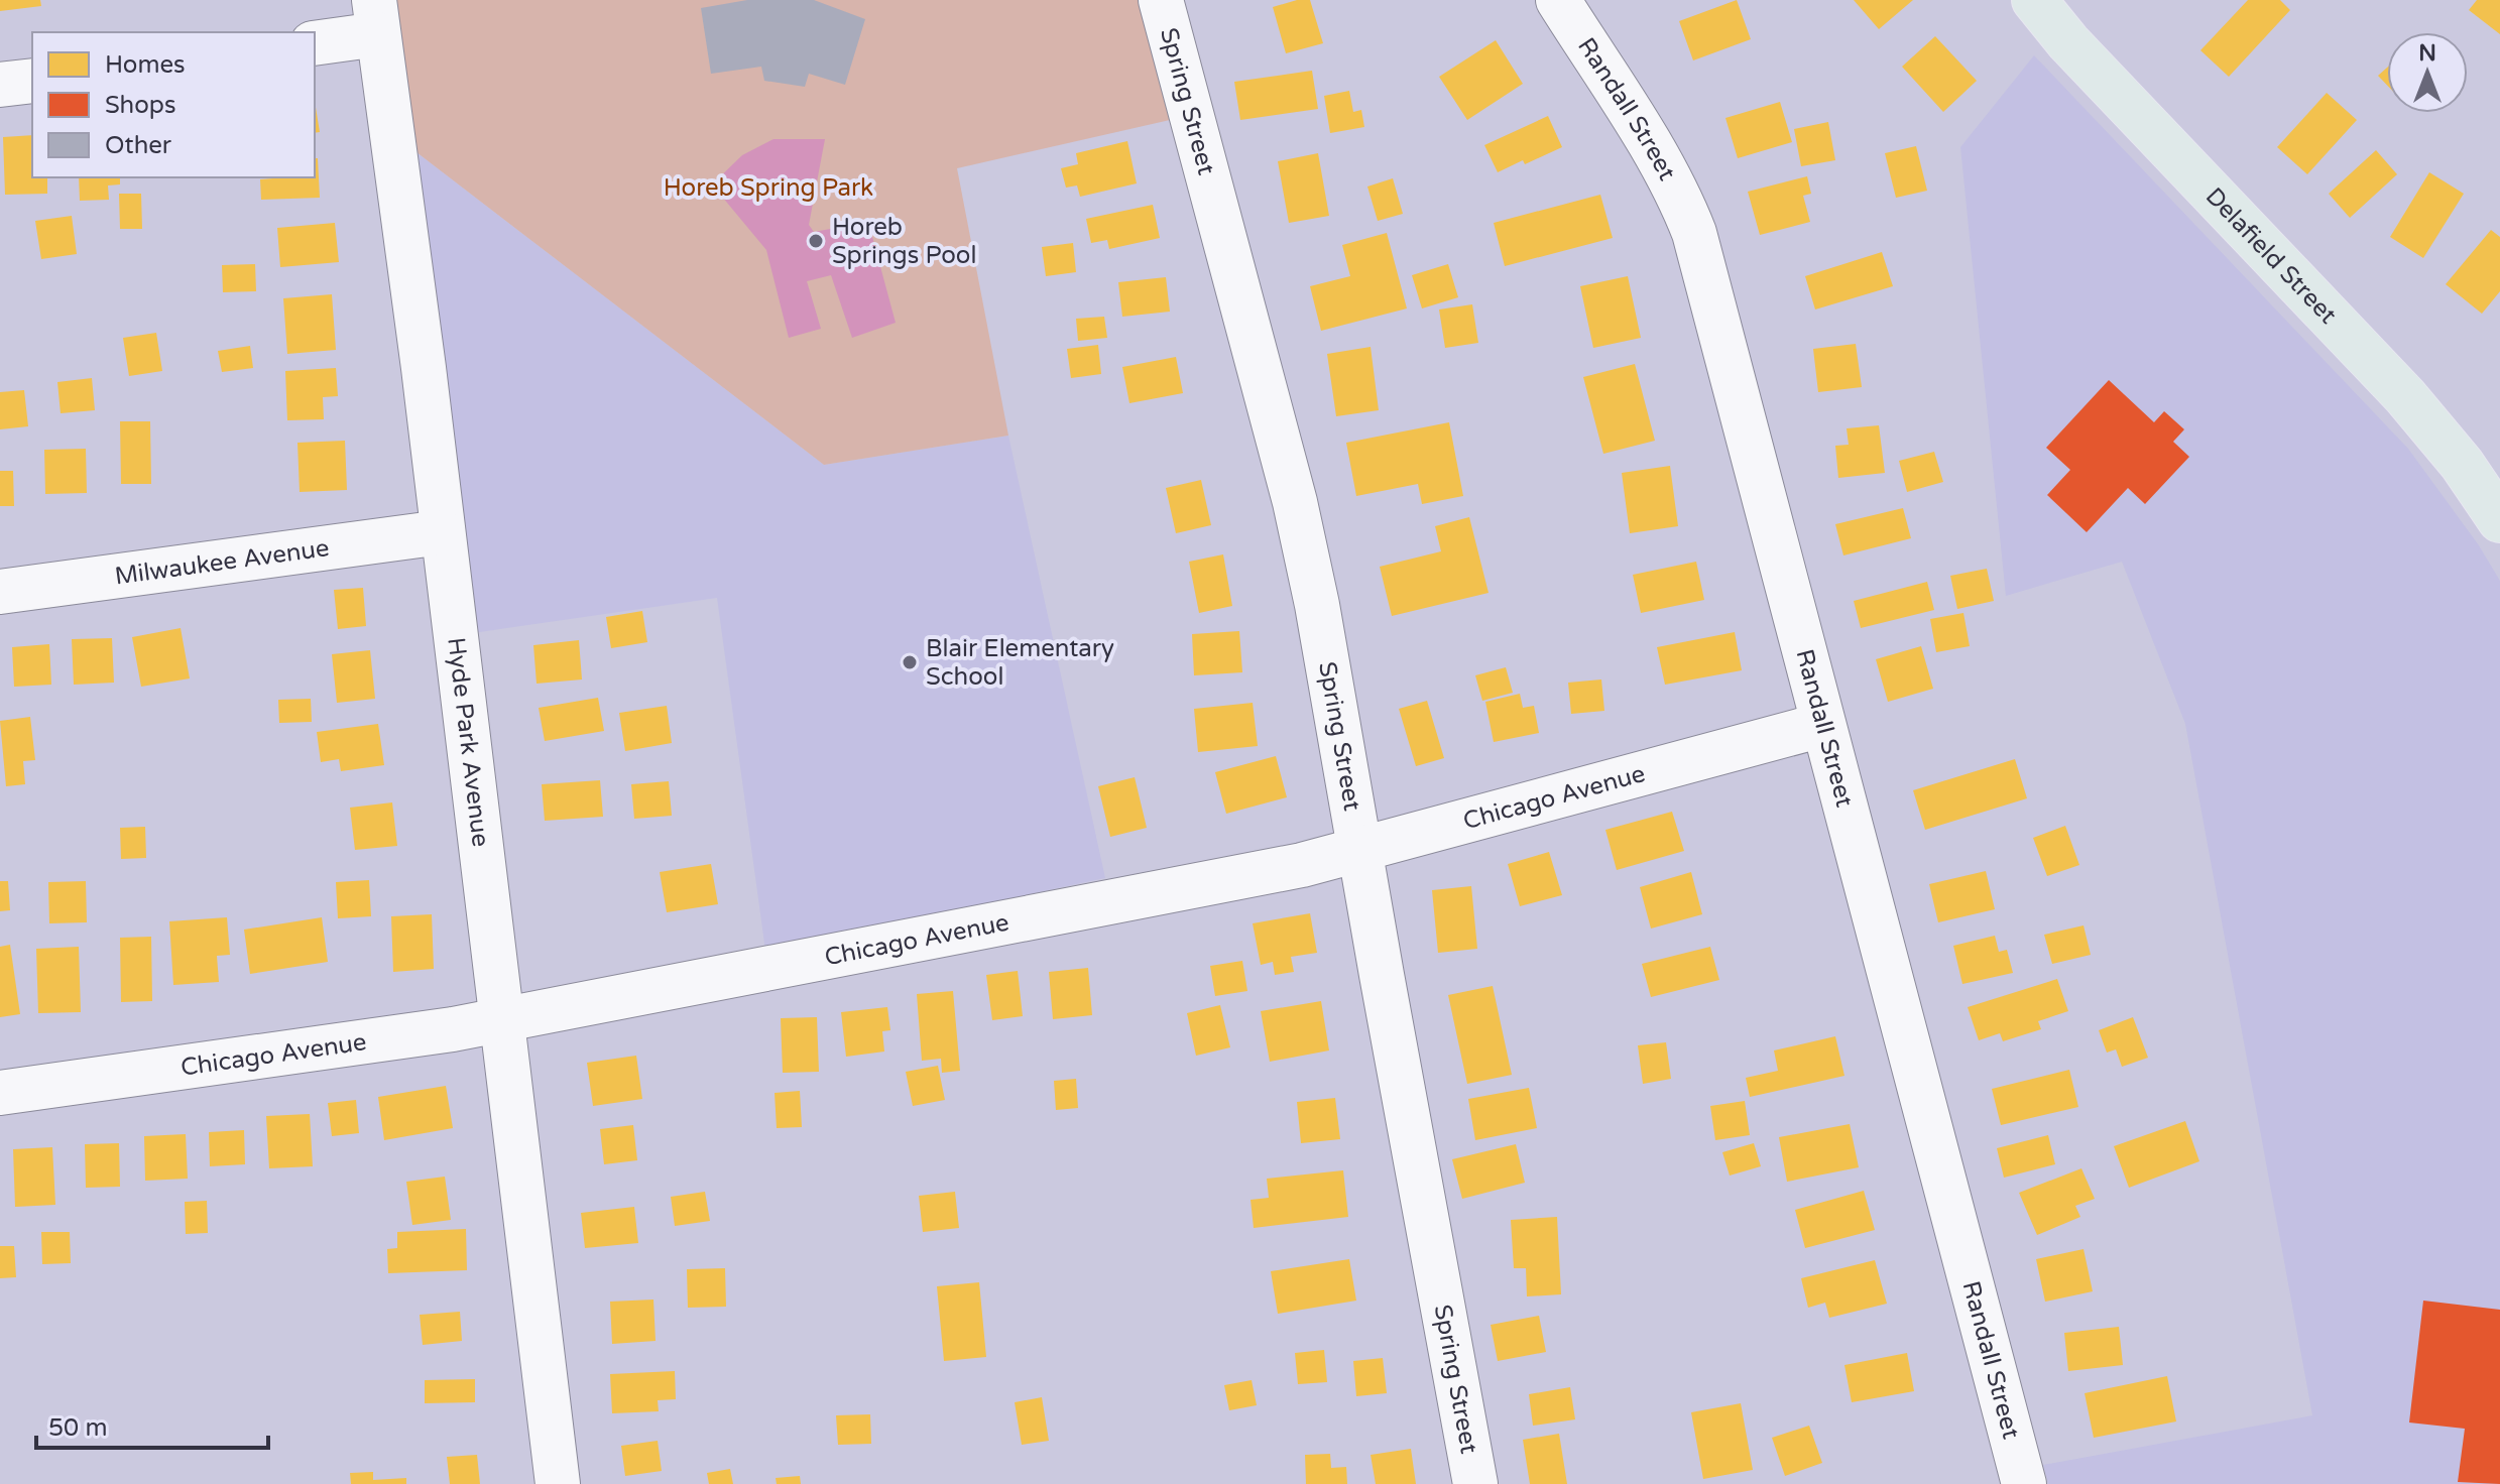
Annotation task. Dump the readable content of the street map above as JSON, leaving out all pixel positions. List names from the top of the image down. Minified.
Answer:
{"streets":{"main road":["Delafield Street"],"street":["Spring Street","Randall Street","Milwaukee Avenue","Hyde Park Avenue","Chicago Avenue"]},"crossings":[["Spring Street","Chicago Avenue"],["Randall Street","Chicago Avenue"],["Milwaukee Avenue","Hyde Park Avenue"],["Hyde Park Avenue","Chicago Avenue"]],"parks":["Horeb Spring Park"],"places":["Horeb Springs Pool","Blair Elementary School"],"legend":["Homes","Shops","Other"],"scale_bar":"50 m","north":"top"}
